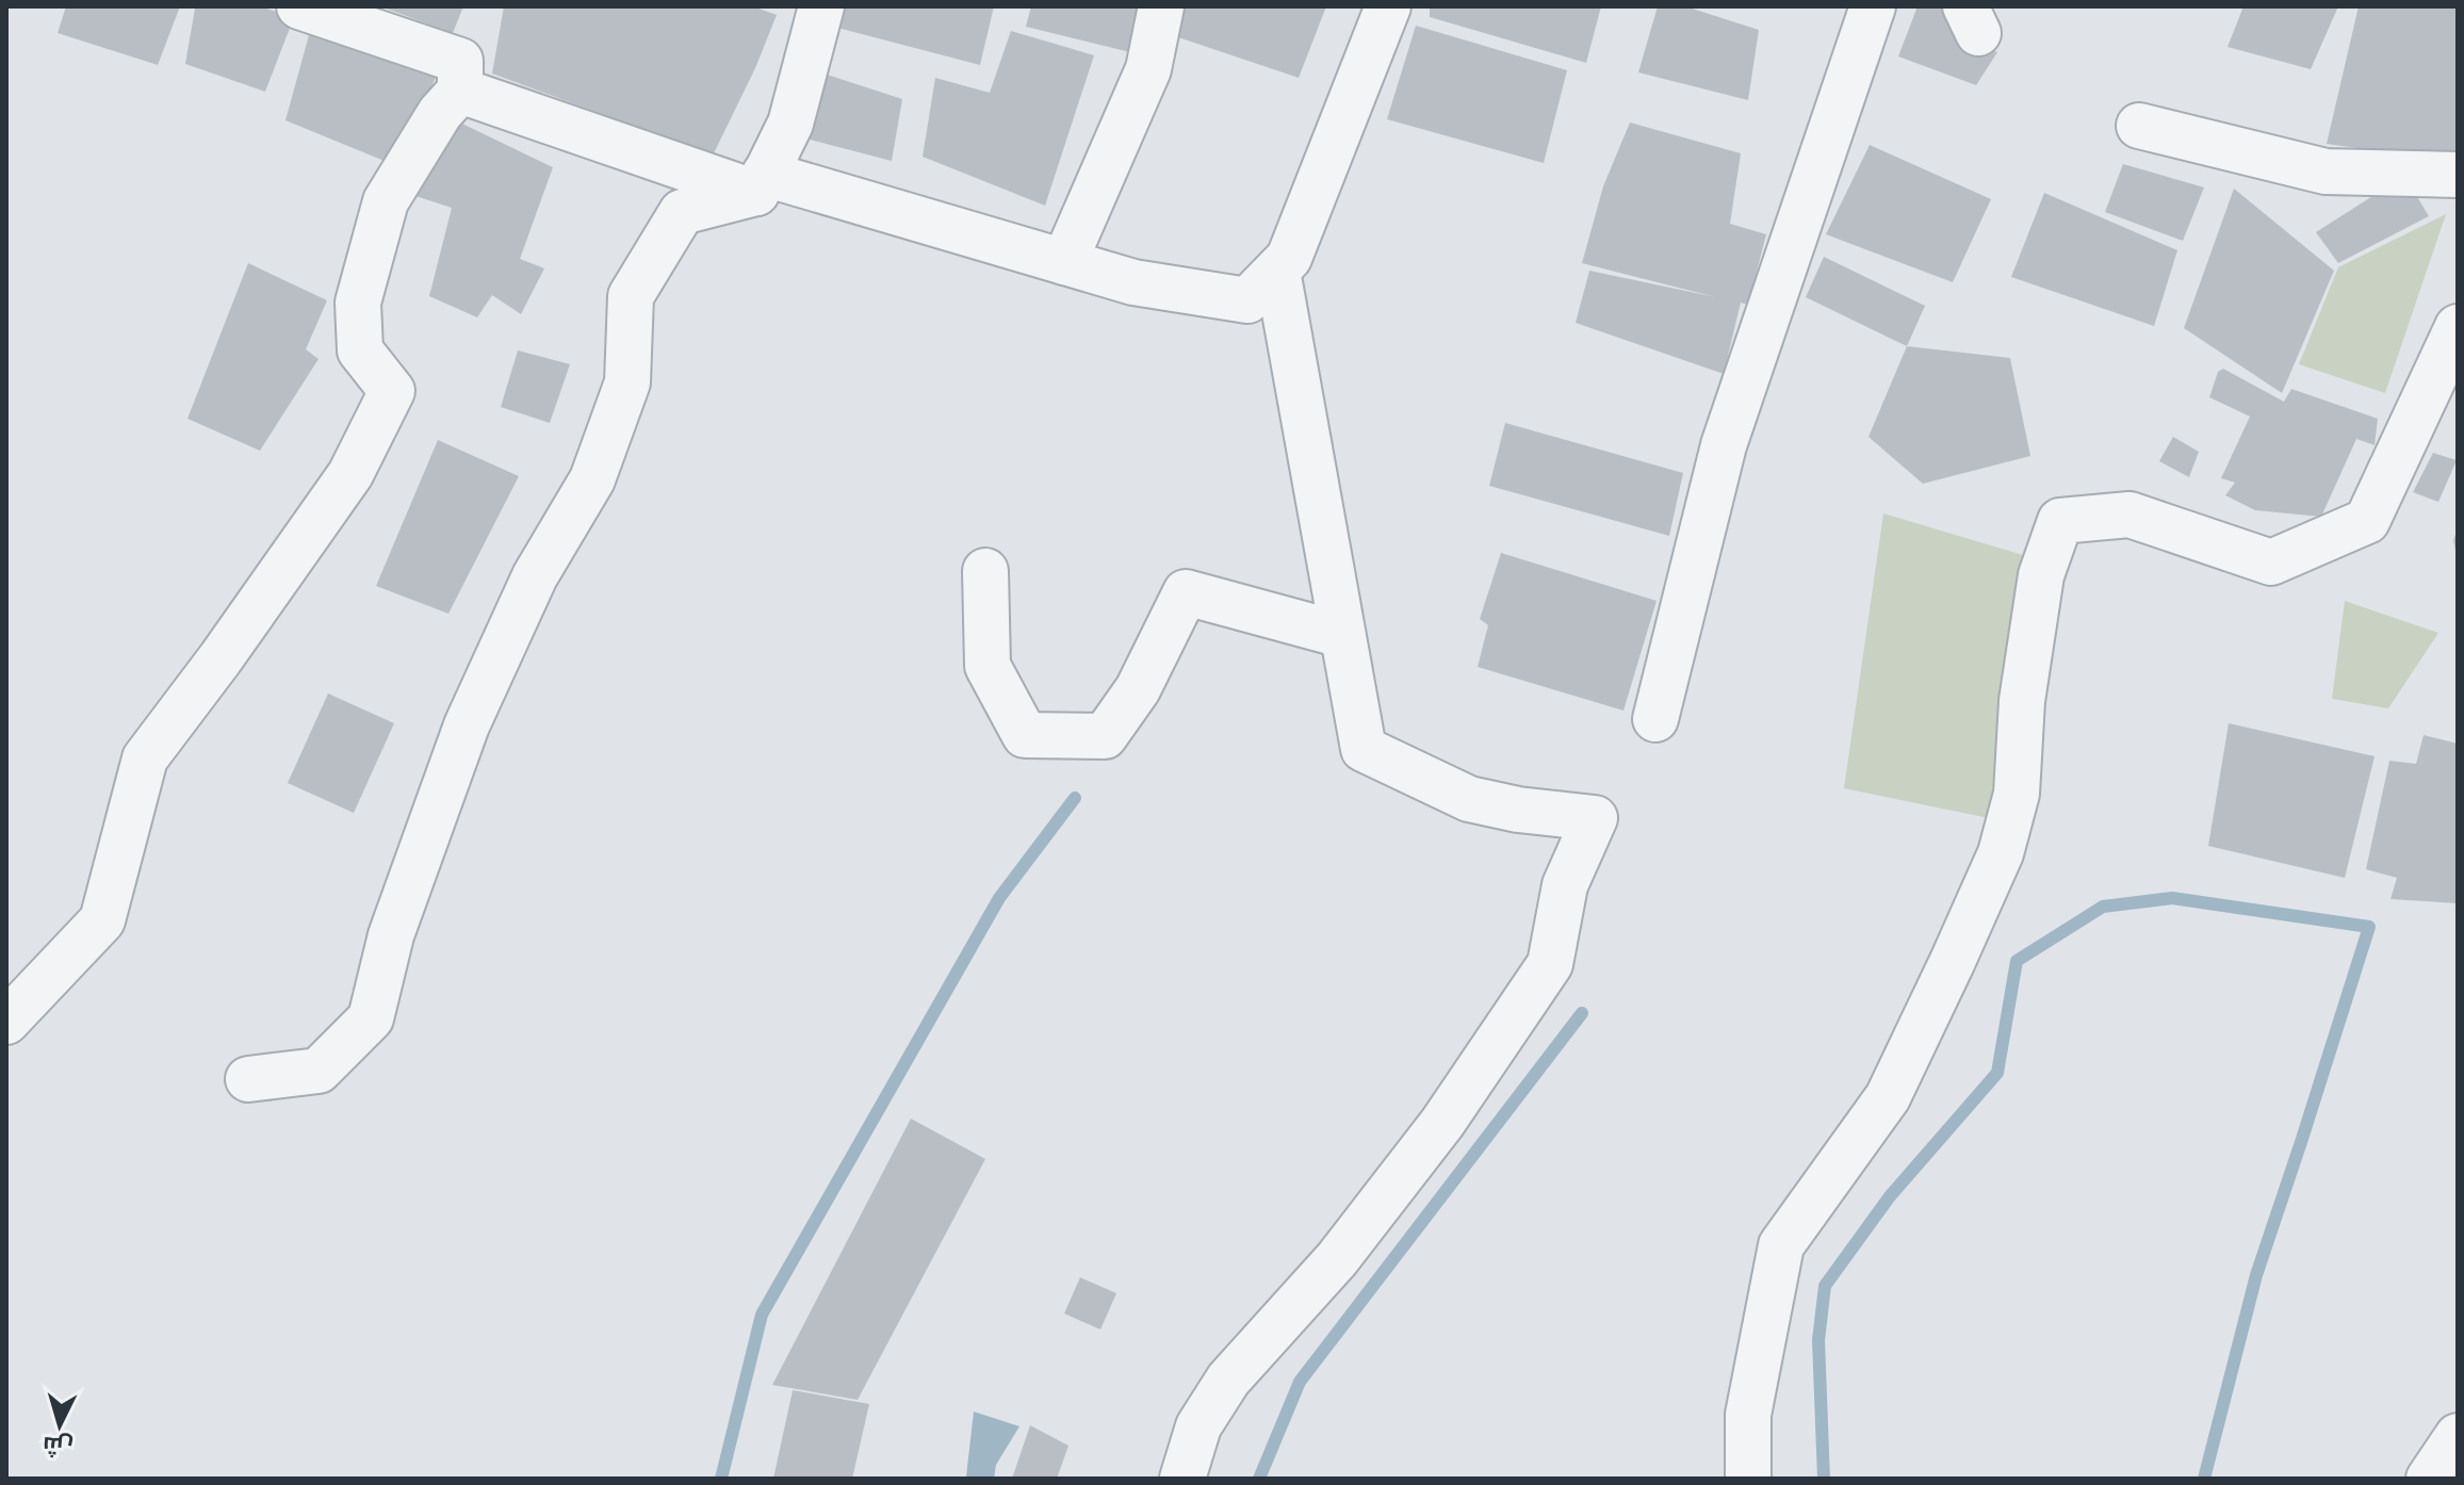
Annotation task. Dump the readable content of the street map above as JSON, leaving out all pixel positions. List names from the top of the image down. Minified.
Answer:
{"north":"bottom"}
